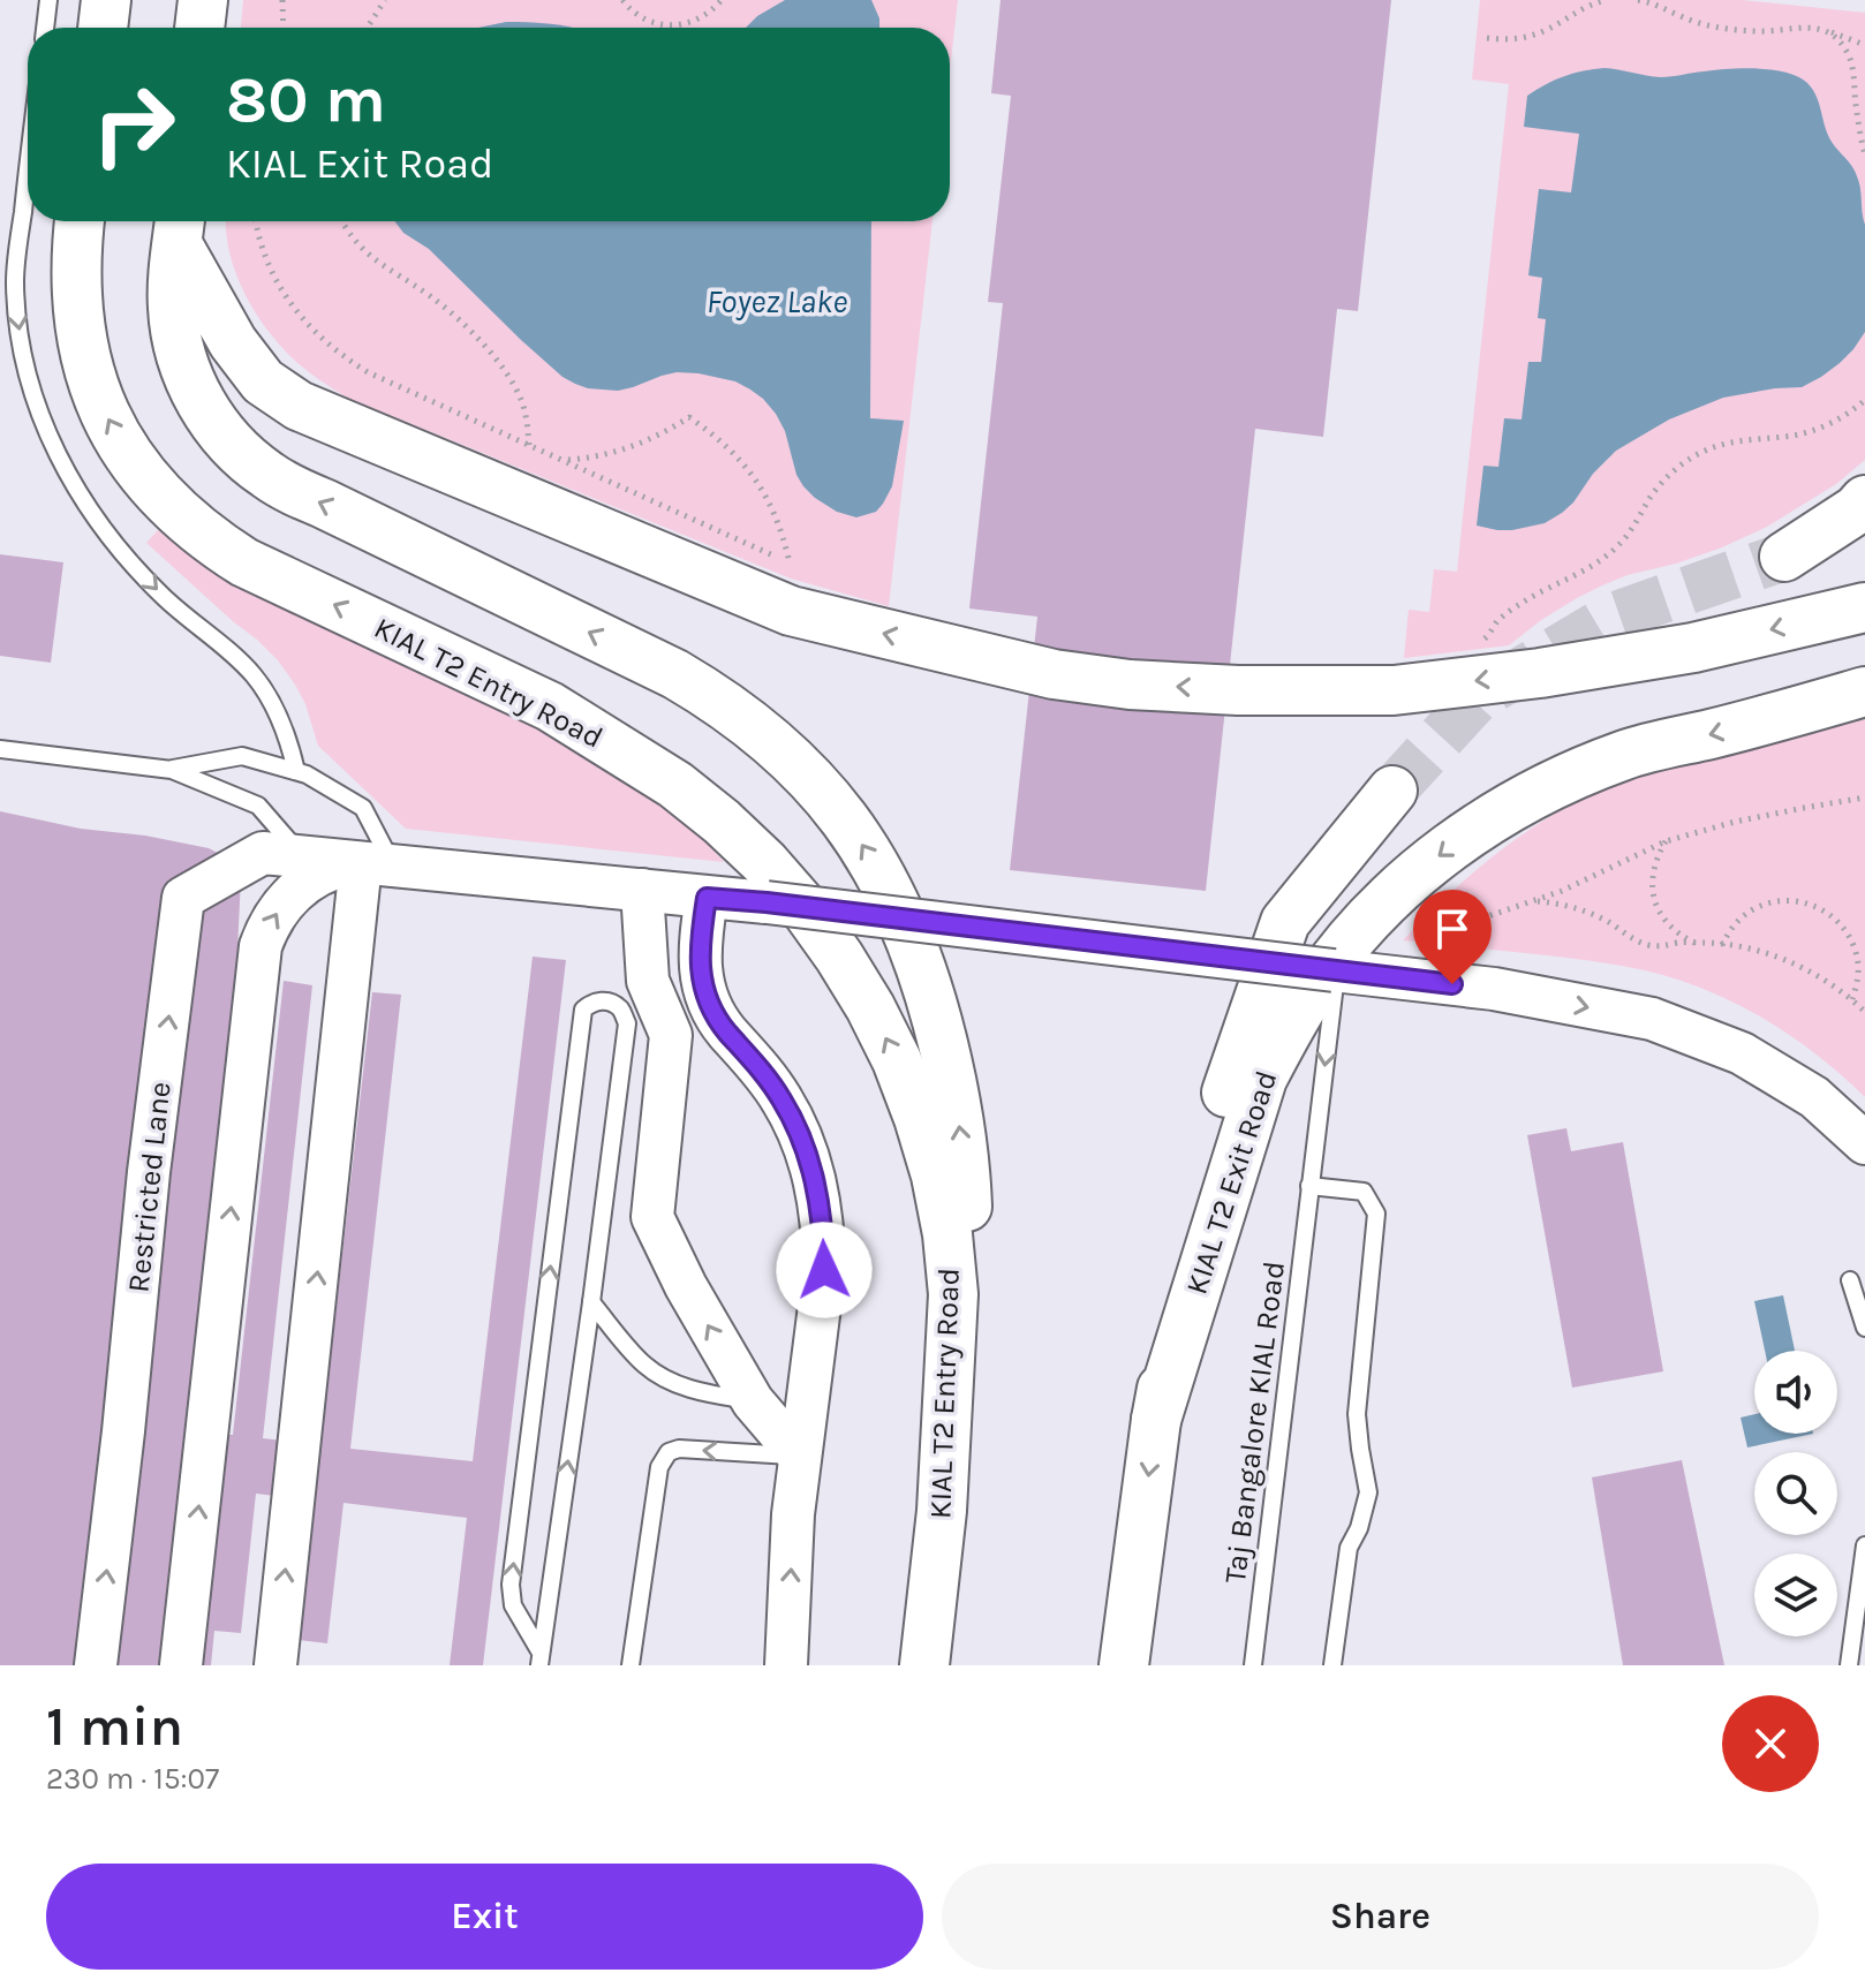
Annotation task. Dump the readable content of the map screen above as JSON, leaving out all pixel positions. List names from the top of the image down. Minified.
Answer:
{"streets":{"main road":["KIAL T2 Entry Road","KIAL T2 Exit Road","Restricted Lane"],"lane":["Taj Bangalore KIAL Road"]},"crossings":[["Restricted Lane","Taj Bangalore KIAL Road"]],"one_way":["KIAL T2 Entry Road"],"water":["Foyez Lake"],"page":{"turn":["80 m","KIAL Exit Road"],"heading":["1 min","230 m · 15:07"],"buttons":["Exit","Share"]}}
